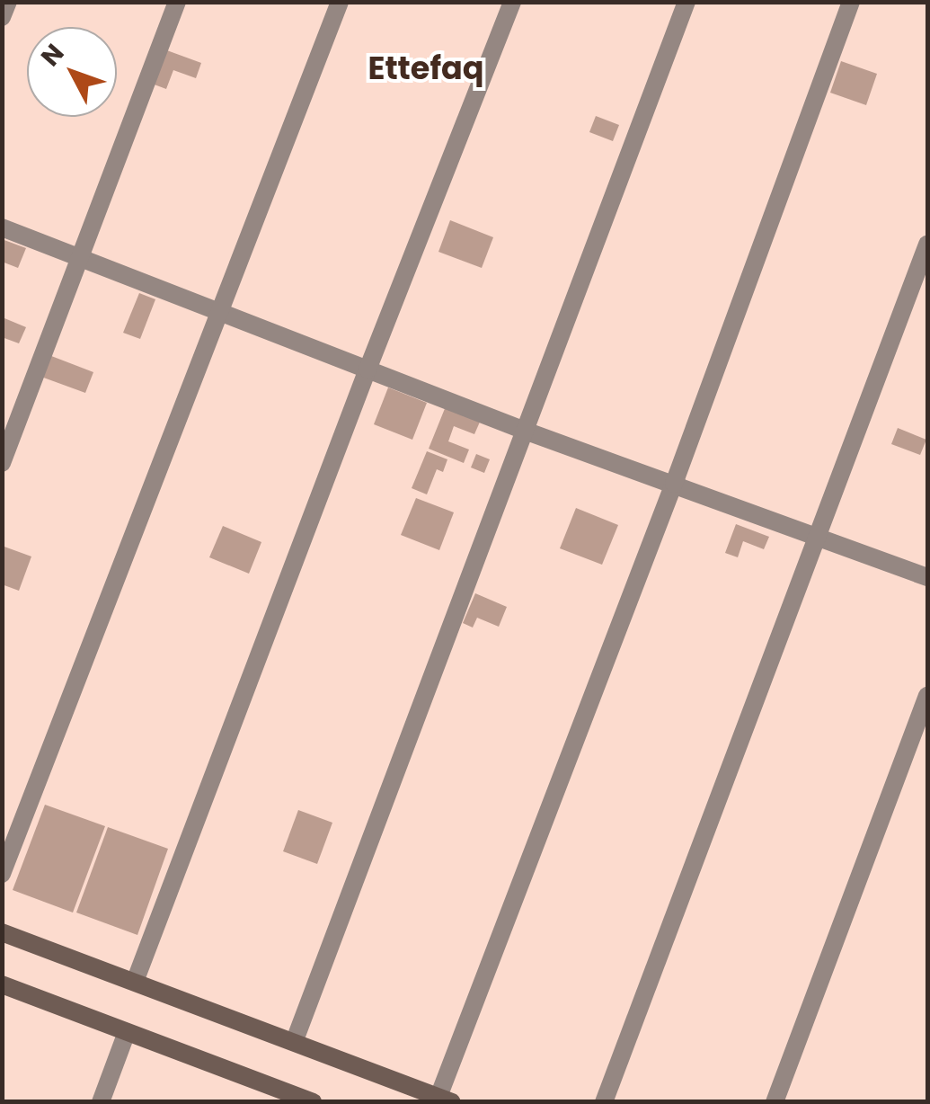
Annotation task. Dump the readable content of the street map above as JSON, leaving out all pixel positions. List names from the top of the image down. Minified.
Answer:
{"districts":["Ettefaq"],"north":"top left"}
